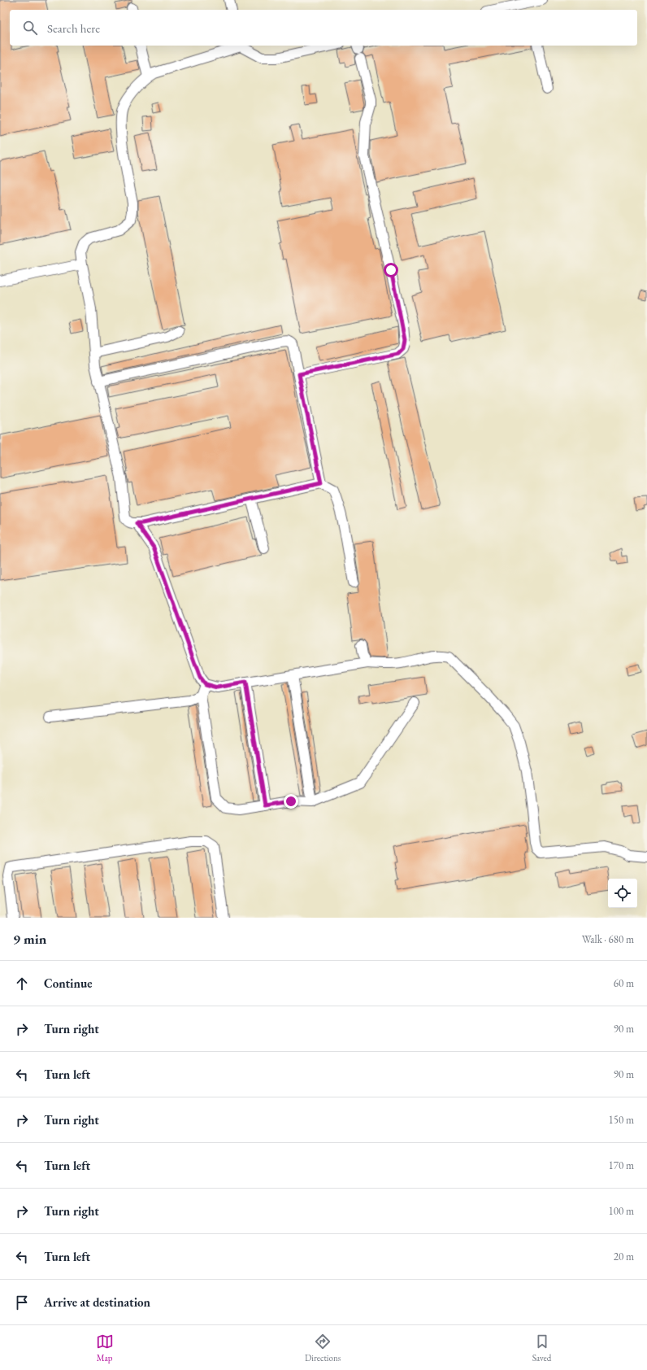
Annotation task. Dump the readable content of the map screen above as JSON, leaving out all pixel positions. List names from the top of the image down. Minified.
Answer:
{"page":{"search":"Search here","heading":["9 min","Walk · 680 m"],"list":[["Continue","60 m"],["Turn right","90 m"],["Turn left","90 m"],["Turn right","150 m"],["Turn left","170 m"],["Turn right","100 m"],["Turn left","20 m"],"Arrive at destination"],"nav":["Map","Directions","Saved"]}}
